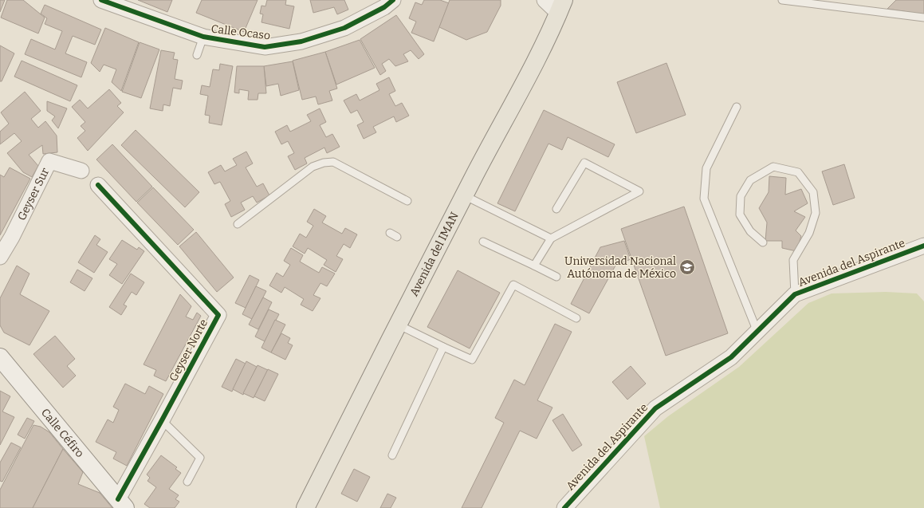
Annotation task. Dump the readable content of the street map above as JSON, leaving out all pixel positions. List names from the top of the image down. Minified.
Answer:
{"streets":{"main road":["Avenida del IMAN"],"street":["Calle Ocaso","Geyser Sur","Avenida del Aspirante","Geyser Norte","Calle Céfiro"]},"crossings":[["Geyser Norte","Calle Céfiro"]],"places":{"school or university":["Universidad Nacional Autónoma de México"]}}
